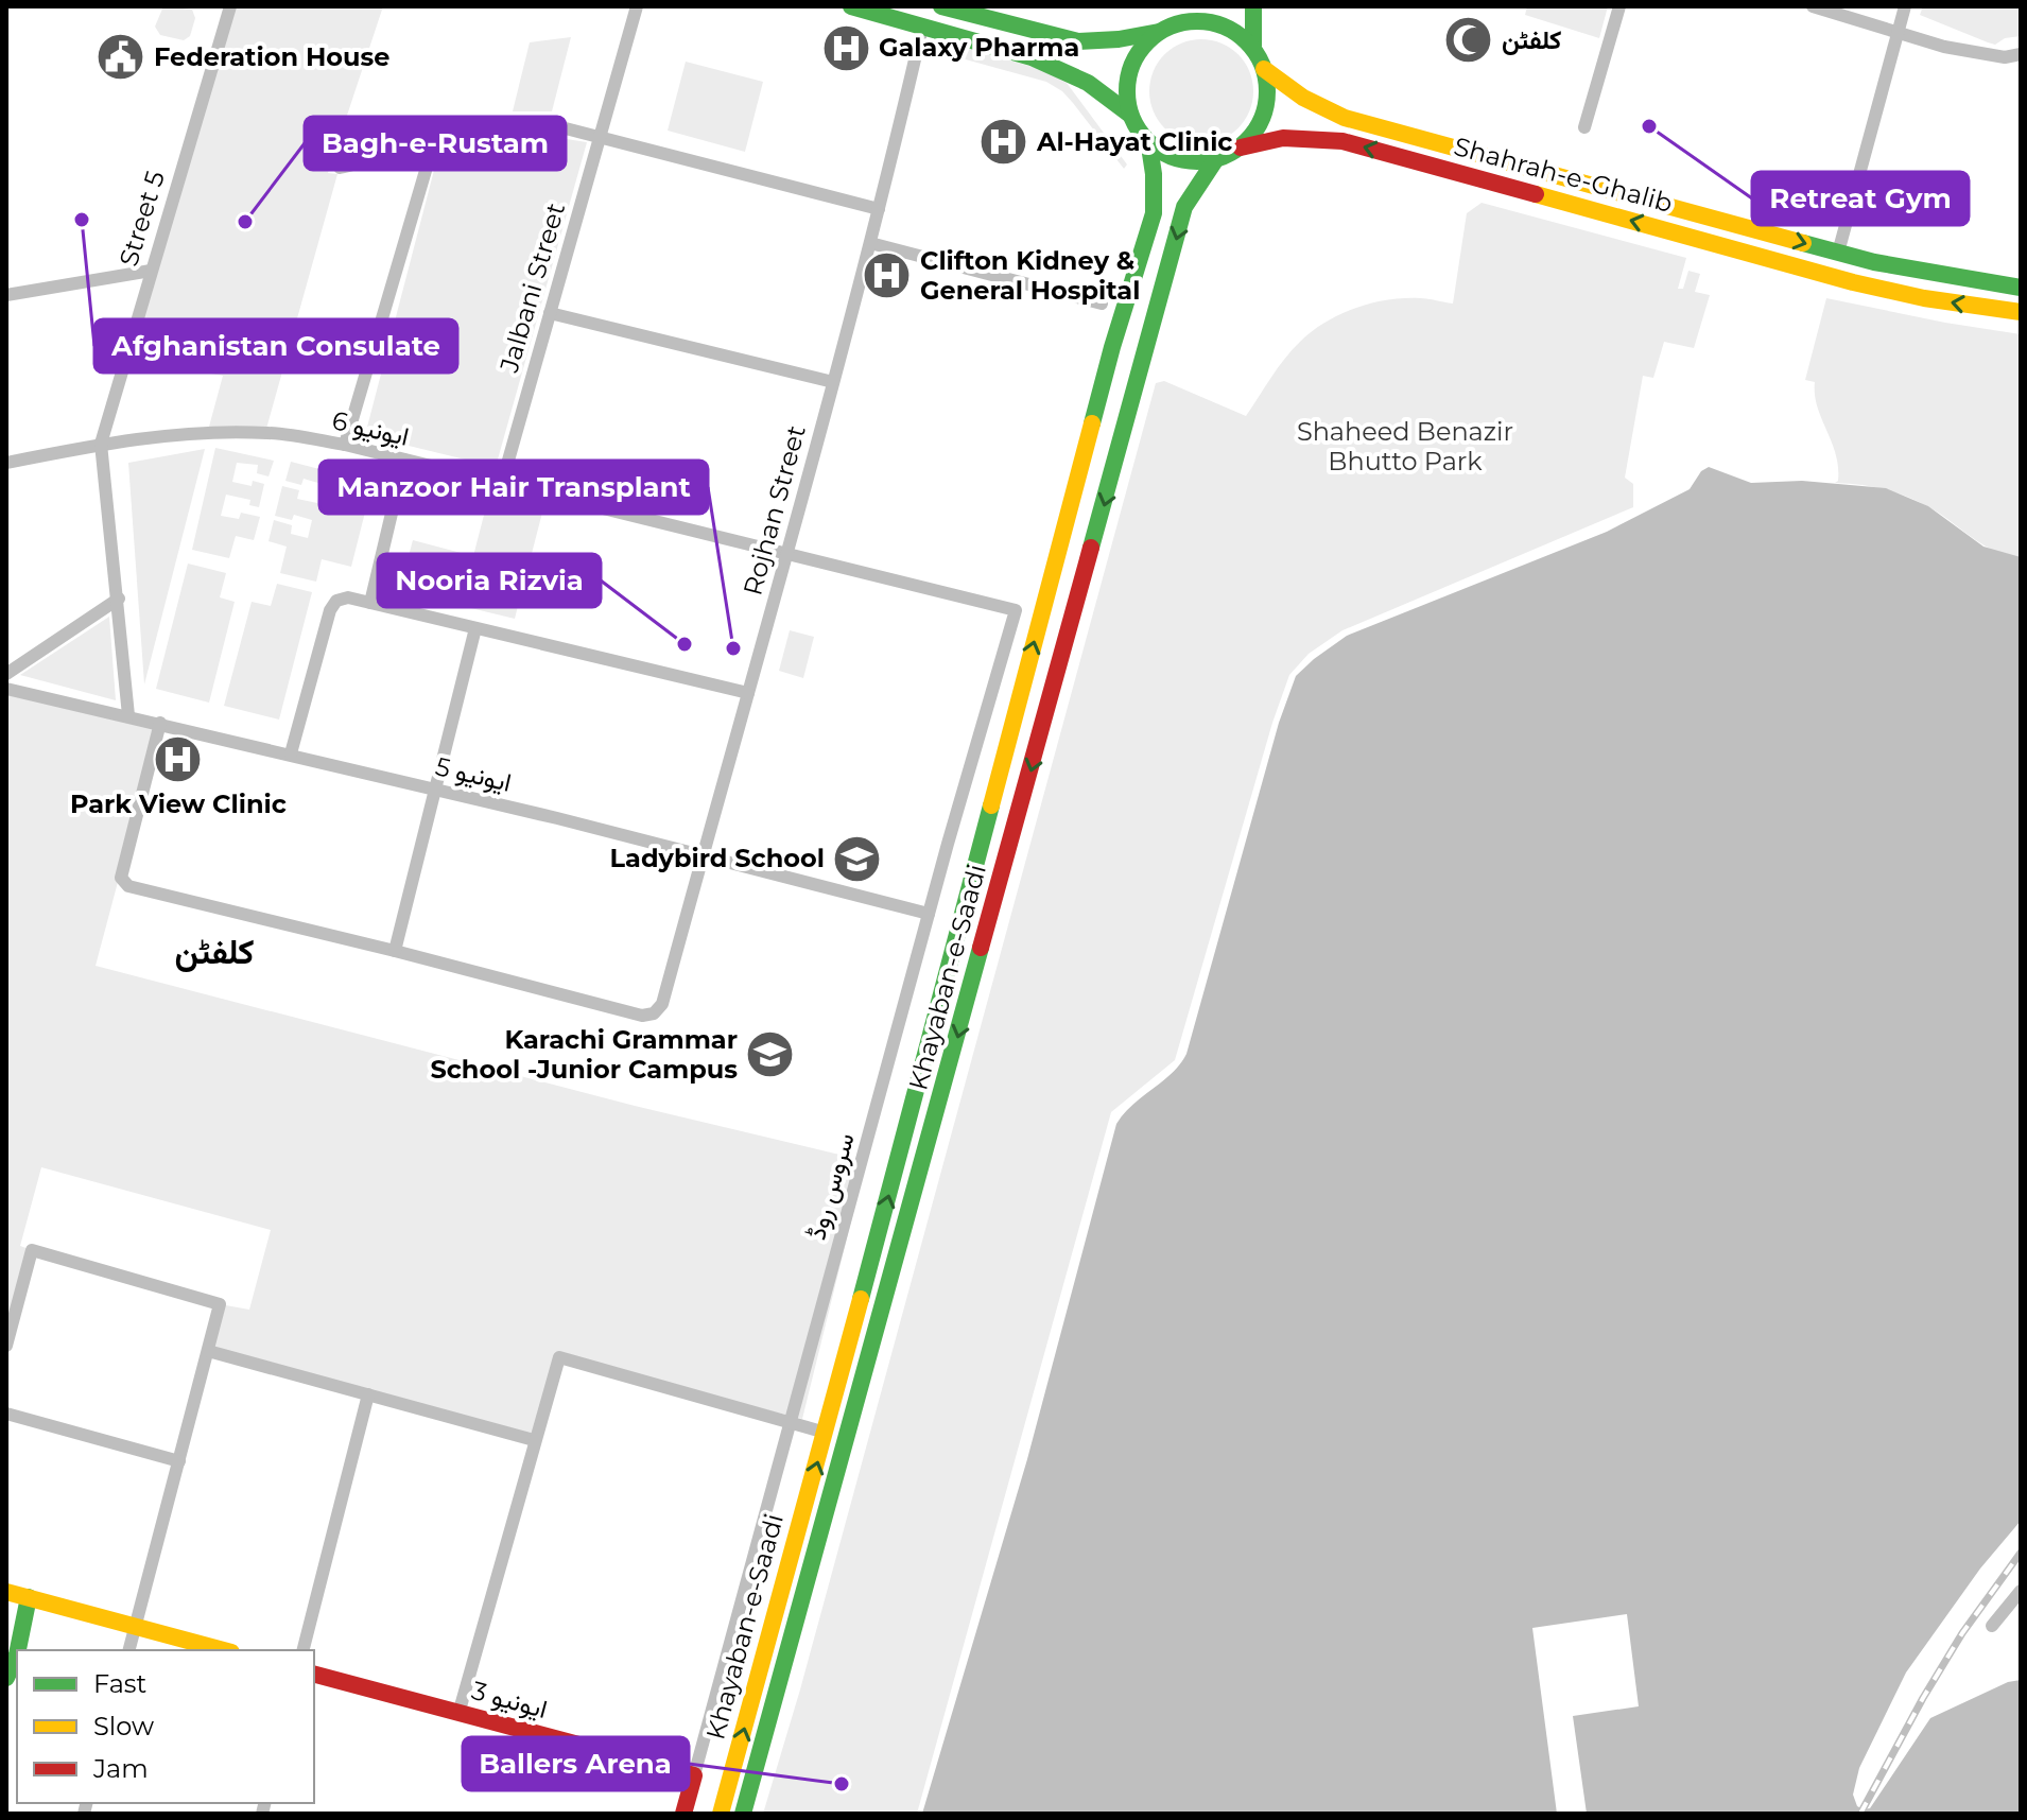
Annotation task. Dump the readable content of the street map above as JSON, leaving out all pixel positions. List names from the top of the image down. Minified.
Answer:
{"streets":{"main road":["Shahrah-e-Ghalib","Khayaban-e-Saadi","ایونیو 3"],"street":["Street 5","Jalbani Street","ایونیو 6","Rojhan Street","ایونیو 5","سروس روڈ"]},"crossings":[["Shahrah-e-Ghalib","Khayaban-e-Saadi"],["Street 5","ایونیو 6"],["Jalbani Street","ایونیو 6"],["ایونیو 6","Rojhan Street"],["ایونیو 6","سروس روڈ"],["Rojhan Street","ایونیو 5"],["ایونیو 5","سروس روڈ"],["سروس روڈ","ایونیو 3"]],"districts":["کلفٹن"],"parks":["Shaheed Benazir Bhutto Park"],"places":{"mosque":["کلفٹن"],"hospital":["Galaxy Pharma","Al-Hayat Clinic","Clifton Kidney & General Hospital","Park View Clinic"],"public building":["Federation House"],"other":["Retreat Gym","Afghanistan Consulate","Bagh-e-Rustam","Nooria Rizvia","Manzoor Hair Transplant","Ballers Arena"],"school or university":["Ladybird School","Karachi Grammar School -Junior Campus"]},"legend":["Fast","Slow","Jam"]}
